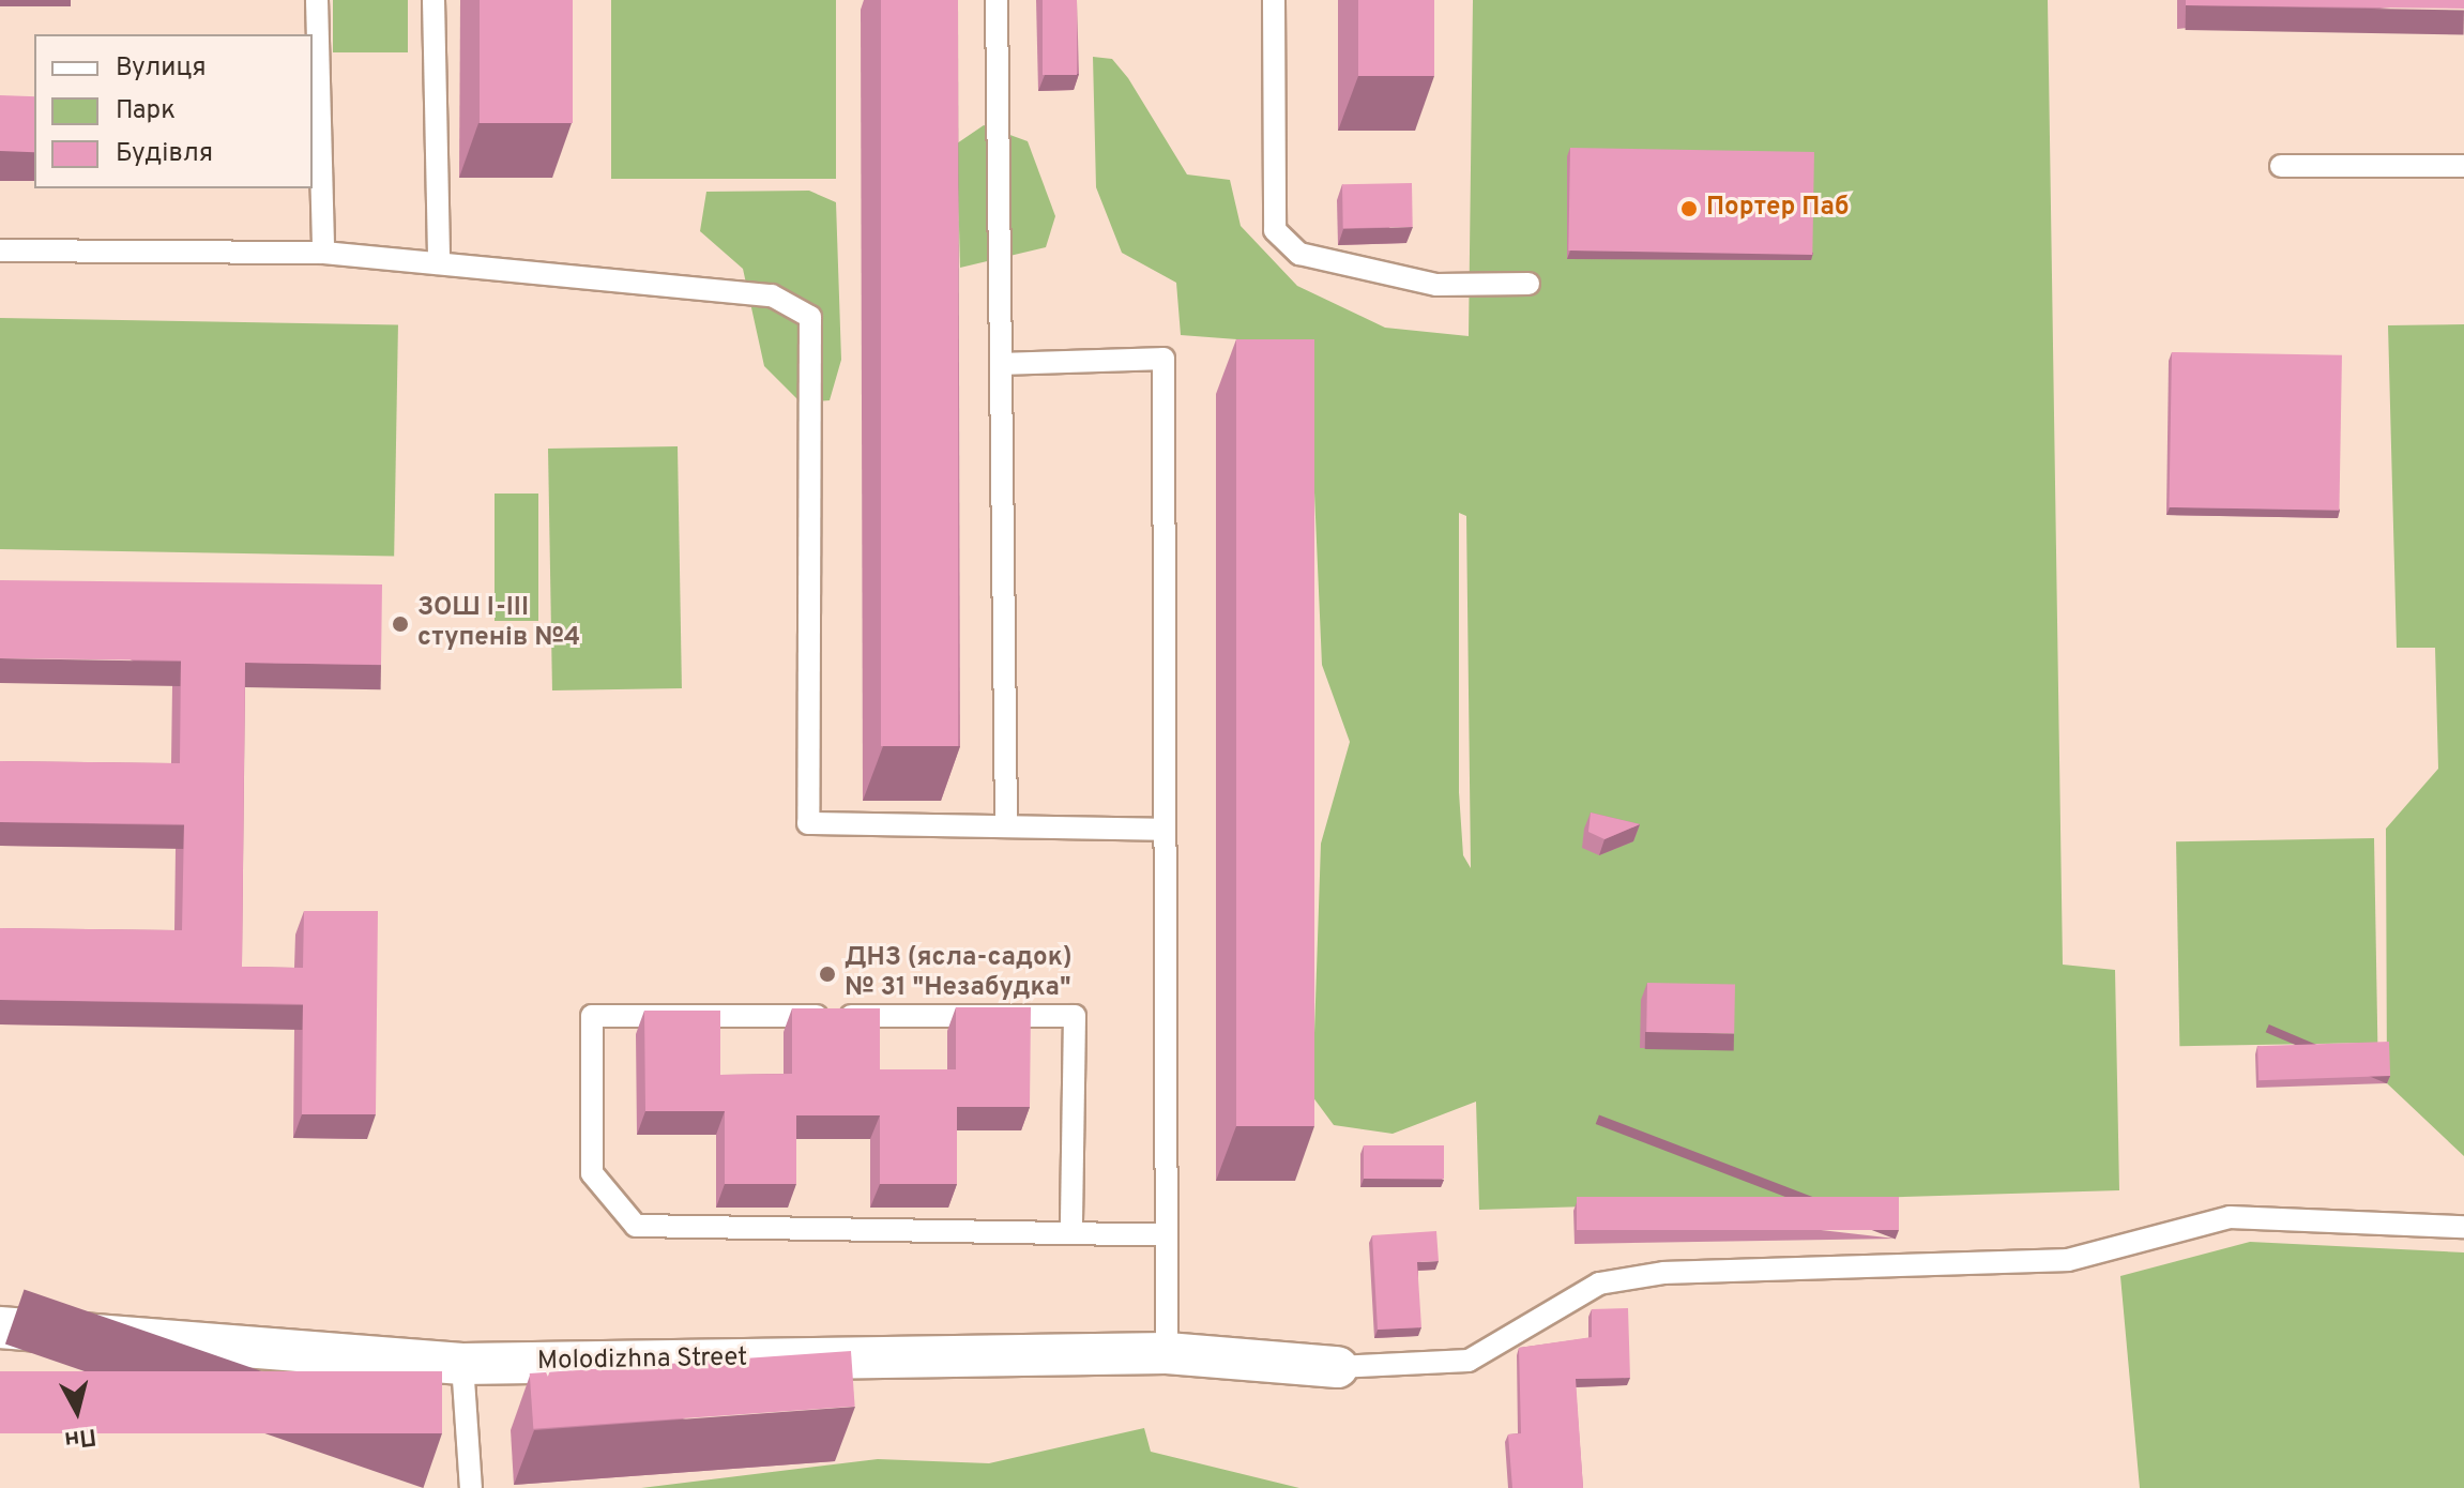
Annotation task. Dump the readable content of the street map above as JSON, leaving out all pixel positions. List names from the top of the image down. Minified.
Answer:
{"streets":{"street":["Molodizhna Street"]},"places":["Портер Паб","ЗОШ І-ІІІ ступенів №4","ДНЗ (ясла-садок) № 31 \"Незабудка\""],"legend":["Вулиця","Парк","Будівля"],"north":"bottom"}
